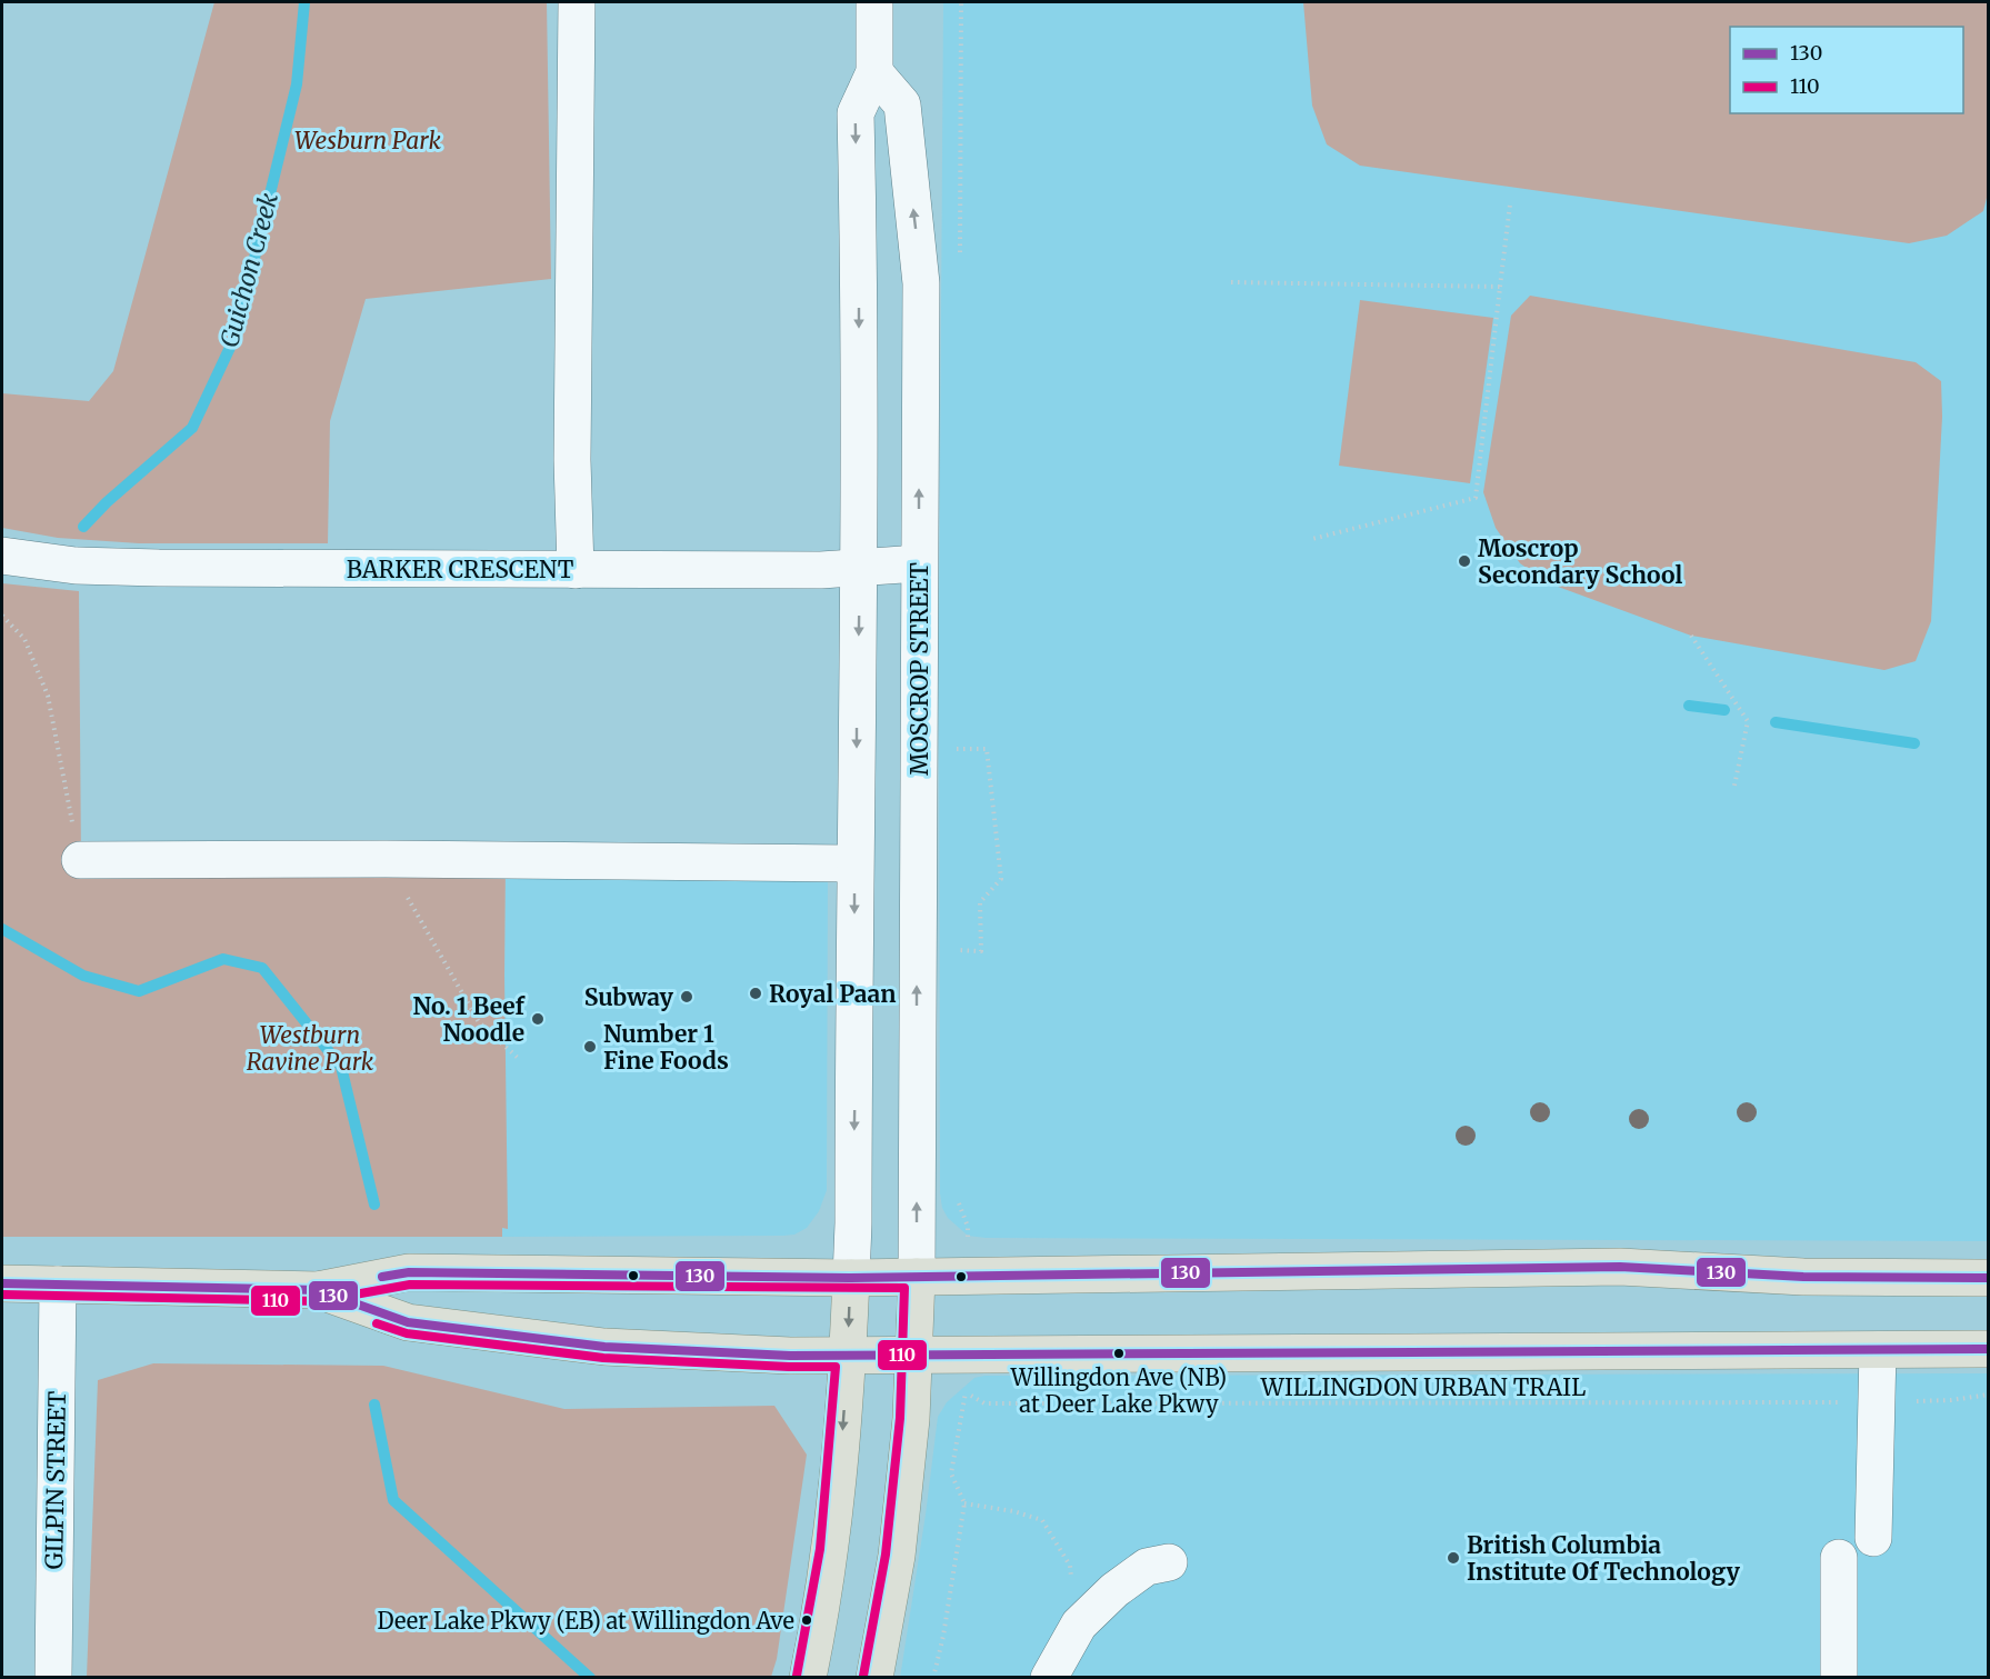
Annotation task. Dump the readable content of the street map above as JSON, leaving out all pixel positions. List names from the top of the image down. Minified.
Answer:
{"streets":{"street":["BARKER CRESCENT","MOSCROP STREET","GILPIN STREET"],"path":["WILLINGDON URBAN TRAIL"]},"crossings":[["BARKER CRESCENT","MOSCROP STREET"]],"water":["Guichon Creek"],"parks":["Wesburn Park","Westburn Ravine Park"],"places":["Moscrop Secondary School","Royal Paan","Subway","No. 1 Beef Noodle","Number 1 Fine Foods","Willingdon Ave (NB) at Deer Lake Pkwy","British Columbia Institute Of Technology","Deer Lake Pkwy (EB) at Willingdon Ave"],"lines":["transit line 130","transit line 110"],"legend":["130","110"]}
